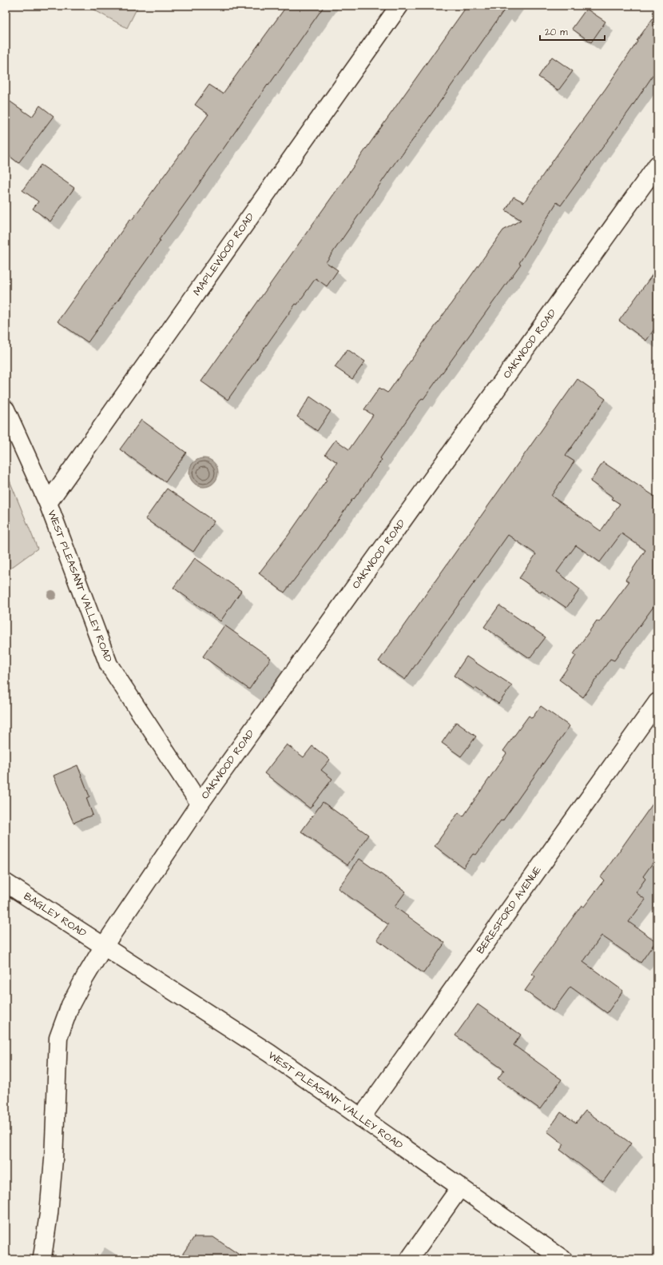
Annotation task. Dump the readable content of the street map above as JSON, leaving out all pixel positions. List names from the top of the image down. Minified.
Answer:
{"streets":{"street":["MAPLEWOOD ROAD","OAKWOOD ROAD","WEST PLEASANT VALLEY ROAD","BERESFORD AVENUE","BAGLEY ROAD"]},"crossings":[["MAPLEWOOD ROAD","WEST PLEASANT VALLEY ROAD"],["OAKWOOD ROAD","WEST PLEASANT VALLEY ROAD"],["OAKWOOD ROAD","BAGLEY ROAD"],["WEST PLEASANT VALLEY ROAD","BERESFORD AVENUE"],["WEST PLEASANT VALLEY ROAD","BAGLEY ROAD"]],"scale_bar":"20 m"}
